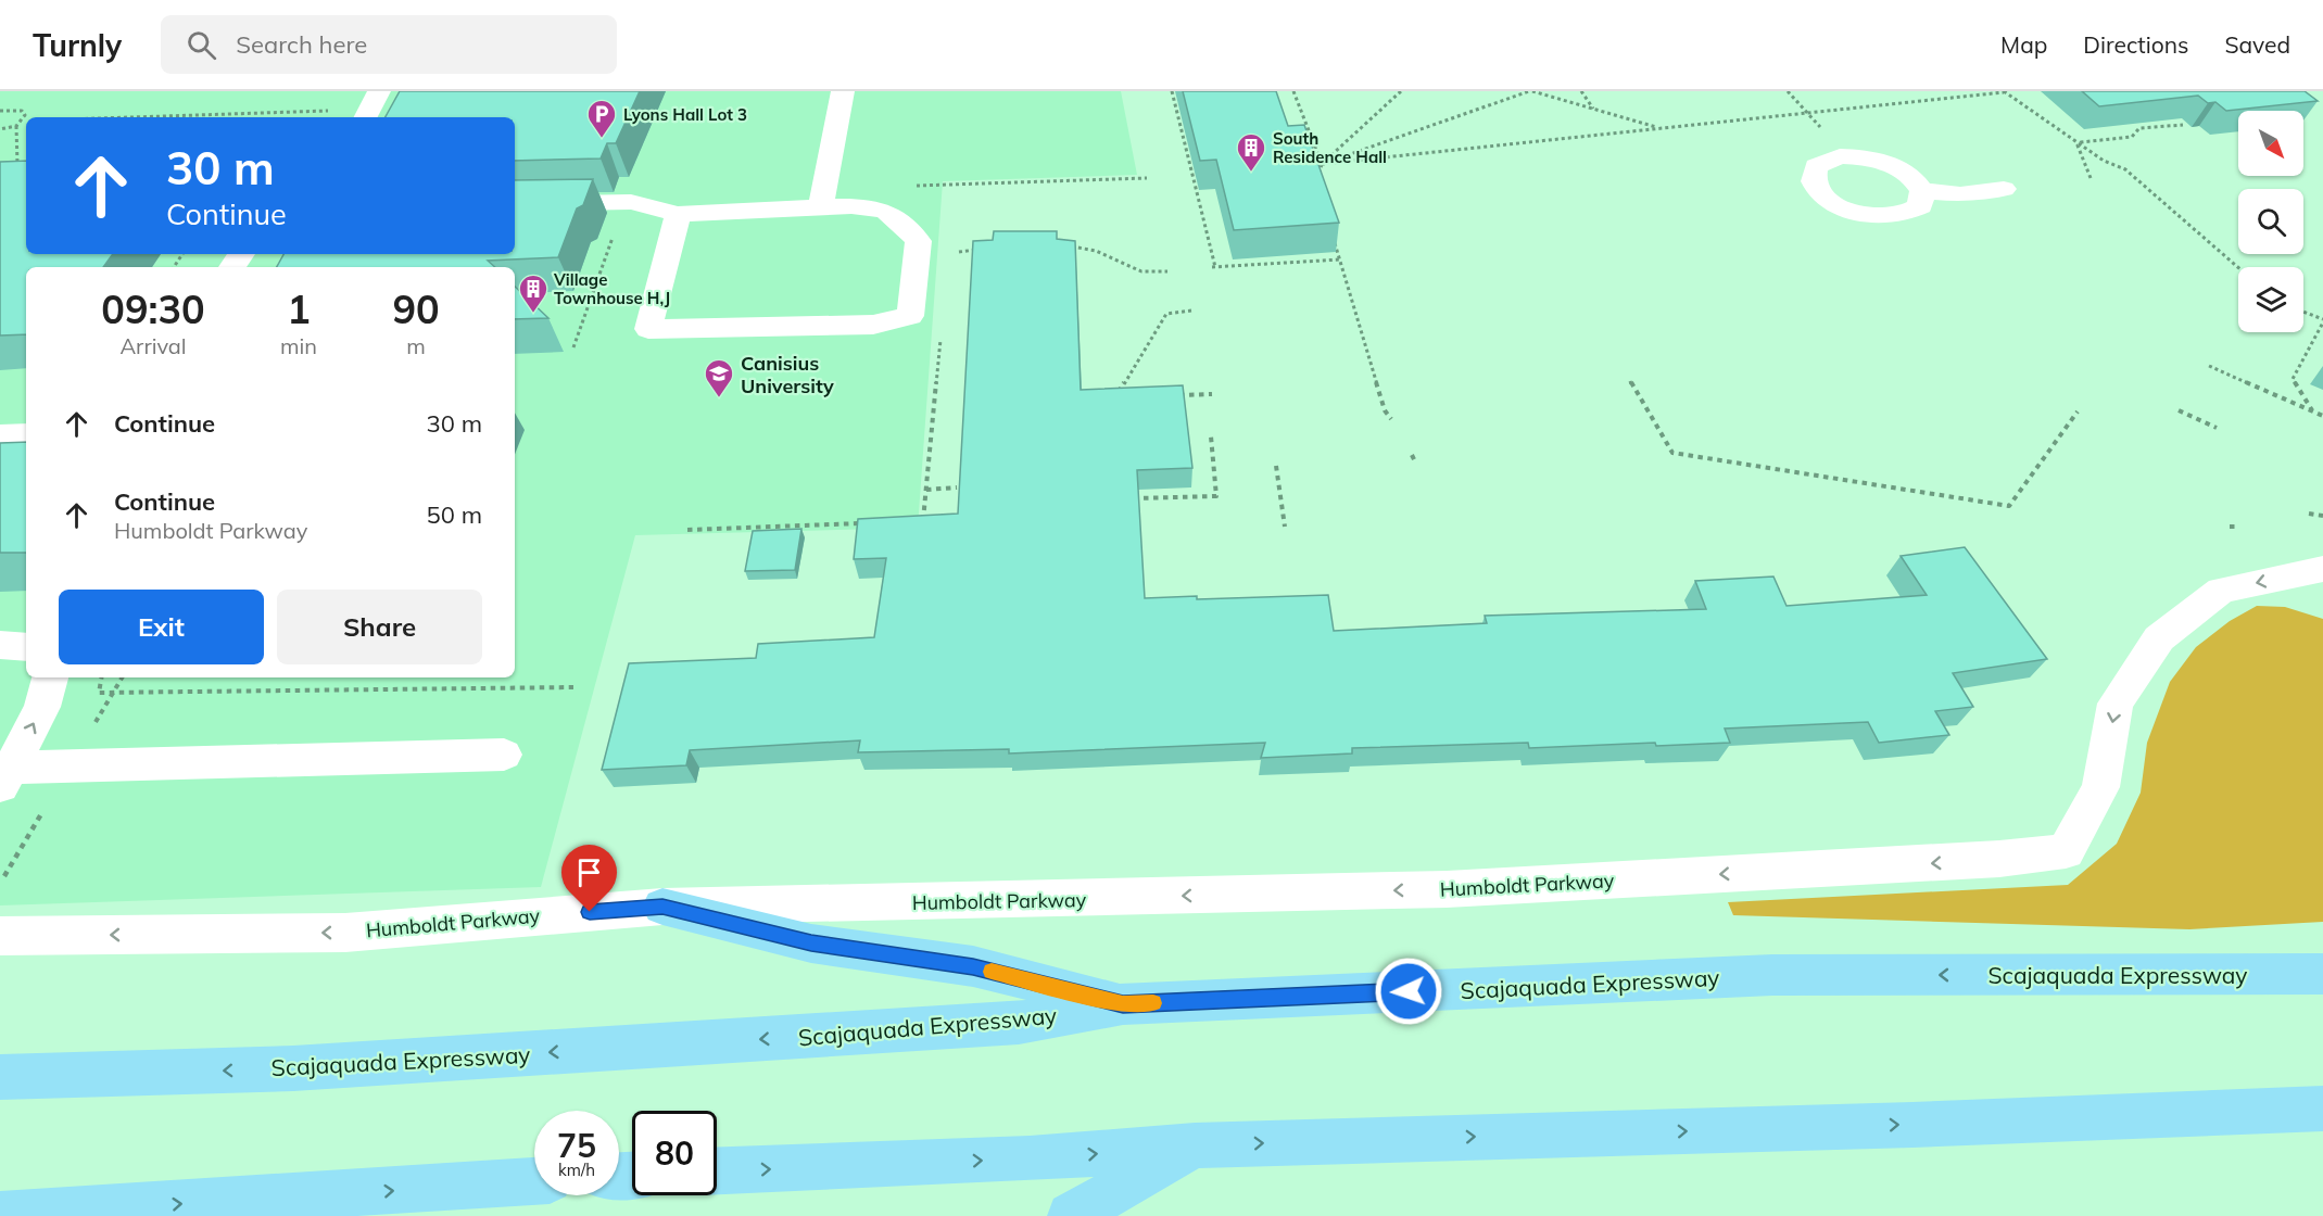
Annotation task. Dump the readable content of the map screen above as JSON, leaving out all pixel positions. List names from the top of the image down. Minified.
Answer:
{"streets":{"highway":["Scajaquada Expressway"],"street":["Humboldt Parkway"]},"one_way":["Humboldt Parkway"],"places":{"parking":["Lyons Hall Lot 3"],"building":["South Residence Hall","Village Townhouse H,J"],"school or university":["Canisius University"]},"north":"bottom right","page":{"header":"Turnly","search":"Search here","nav":["Map","Directions","Saved"],"turn":["30 m","Continue"],"eta":["09:30","Arrival","1","min","90","m"],"list":[{"name":"Continue","value":"30 m"},{"name":"Continue","note":"Humboldt Parkway","value":"50 m"}],"buttons":["Exit","Share"],"speed":"75 km/h","limit":"80"}}
